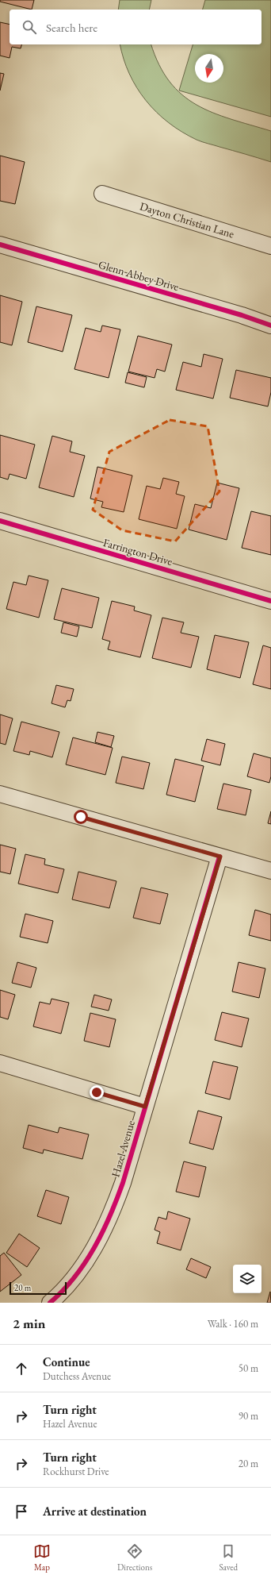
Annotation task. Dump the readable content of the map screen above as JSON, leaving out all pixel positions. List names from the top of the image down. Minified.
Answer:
{"streets":{"street":["Dayton Christian Lane","Glenn Abbey Drive","Farrington Drive","Hazel Avenue"]},"scale_bar":"20 m","north":"bottom","page":{"search":"Search here","scale":"20 m","heading":["2 min","Walk · 160 m"],"list":[["Continue","Dutchess Avenue","50 m"],["Turn right","Hazel Avenue","90 m"],["Turn right","Rockhurst Drive","20 m"],"Arrive at destination"],"nav":["Map","Directions","Saved"]}}
